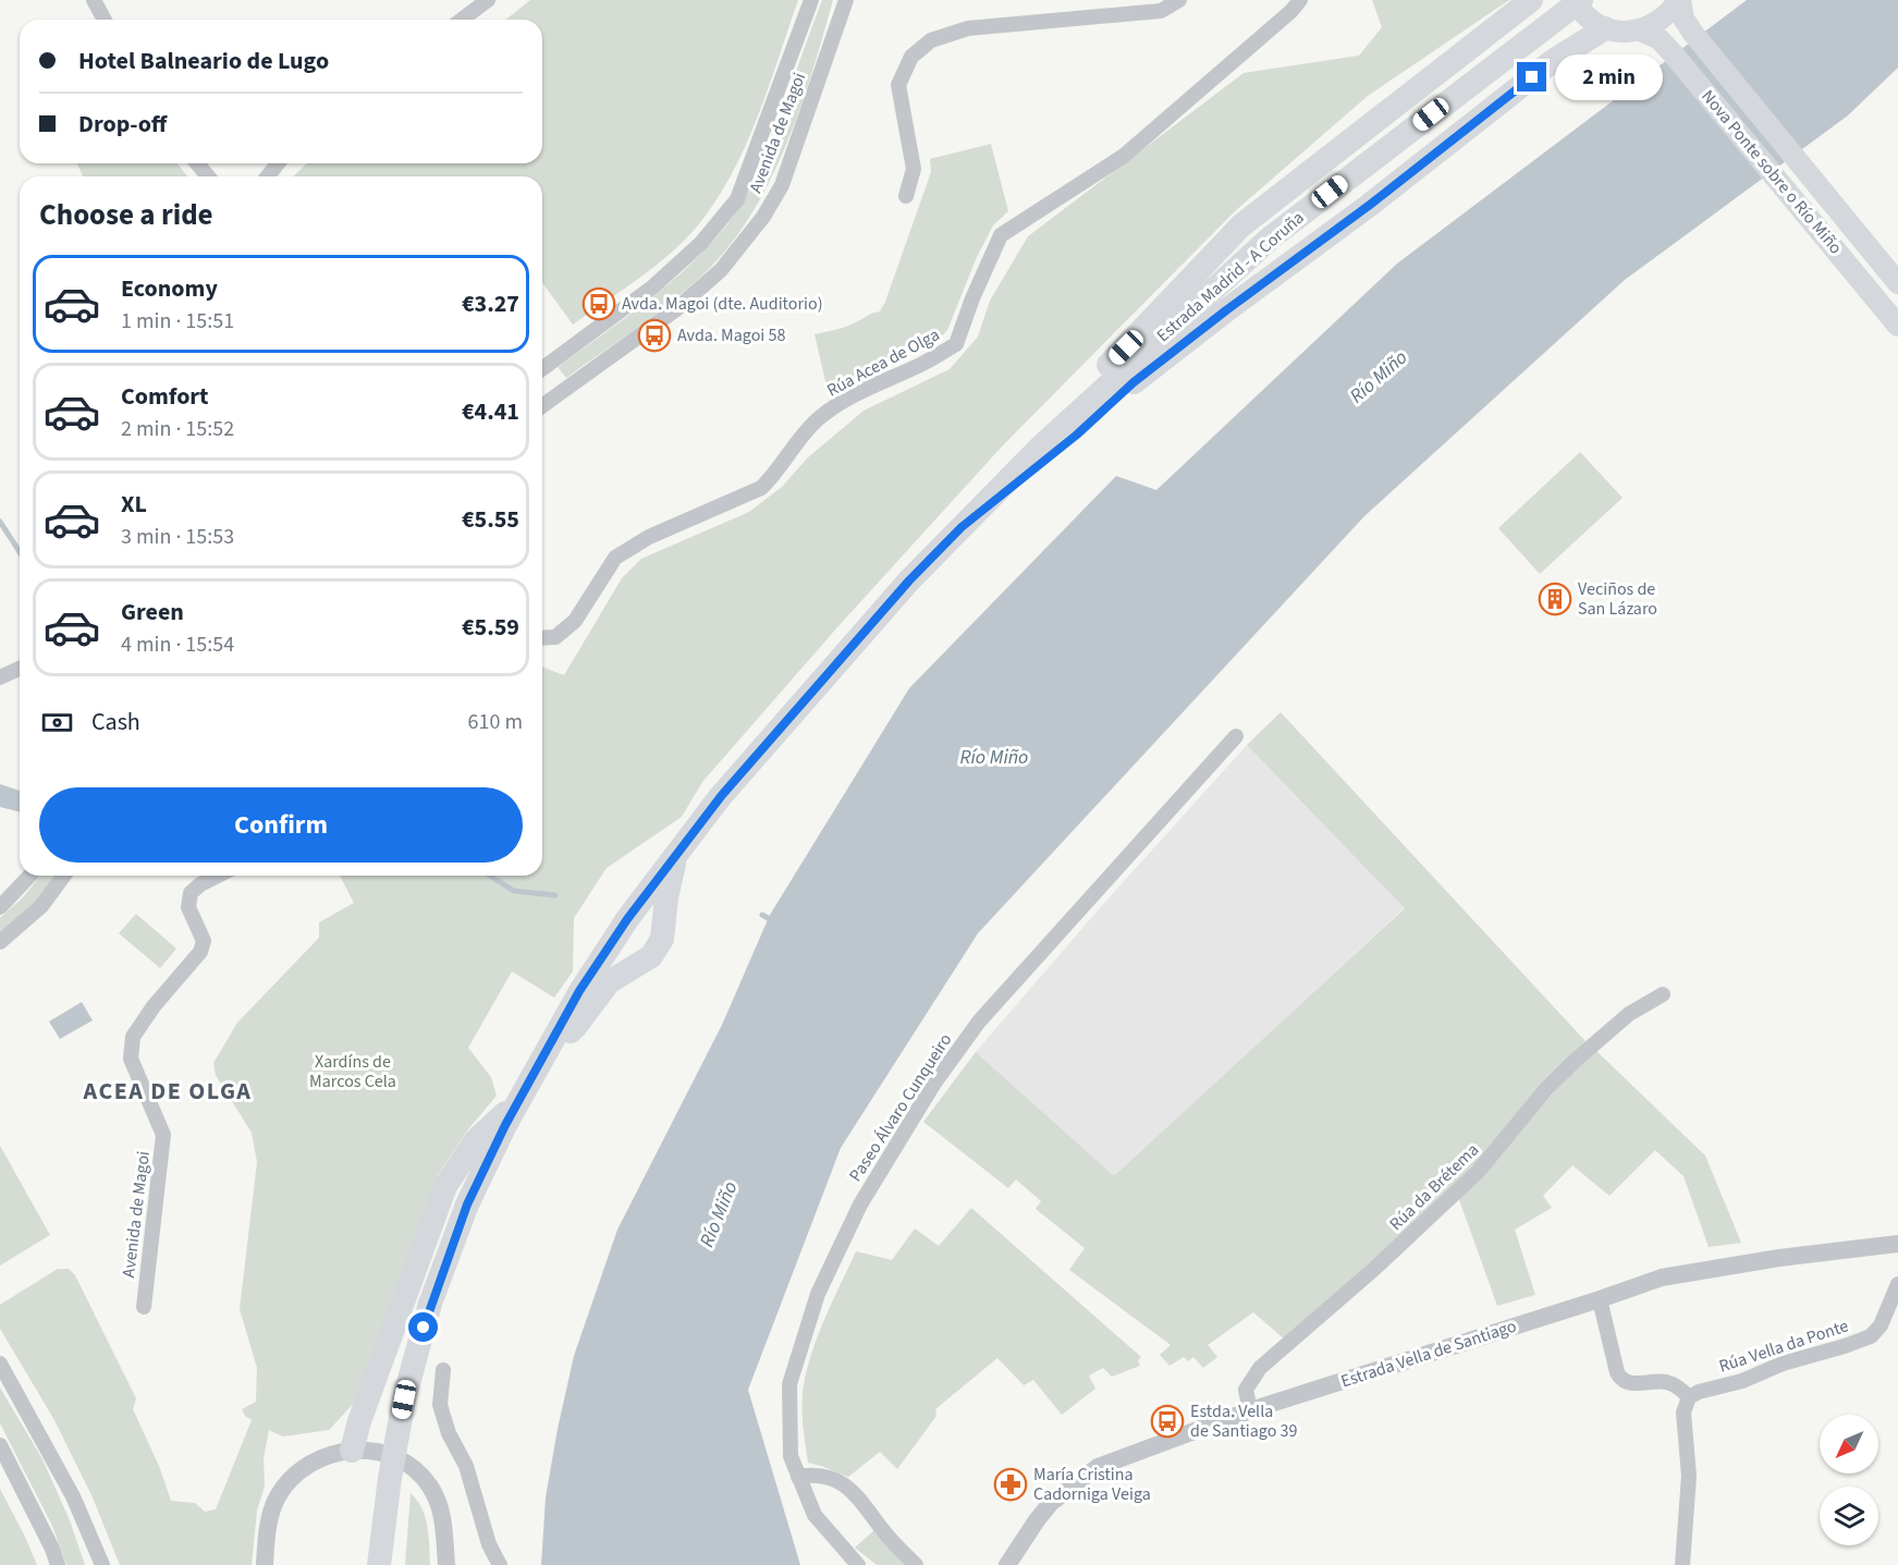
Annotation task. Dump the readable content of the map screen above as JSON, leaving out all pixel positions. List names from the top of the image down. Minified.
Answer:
{"streets":{"highway":["Estrada Madrid - A Coruña"],"main road":["Nova Ponte sobre o Río Miño"],"street":["Avenida de Magoi","Rúa Acea de Olga","Paseo Álvaro Cunqueiro","Rúa da Brétema","Rúa Vella da Ponte","Estrada Vella de Santiago"]},"crossings":[["Rúa da Brétema","Estrada Vella de Santiago"]],"districts":["ACEA DE OLGA"],"water":["Río Miño"],"parks":["Xardíns de Marcos Cela"],"places":{"bus stop":["Avda. Magoi (dte. Auditorio)","Avda. Magoi 58","Estda. Vella de Santiago 39"],"building":["Veciños de San Lázaro"],"pharmacy":["María Cristina Cadorniga Veiga"]},"north":"bottom left","page":{"banner":["Hotel Balneario de Lugo","Drop-off"],"bubble":"2 min","heading":"Choose a ride","list":[{"name":"Economy","note":"1 min · 15:51","value":"€3.27"},{"name":"Comfort","note":"2 min · 15:52","value":"€4.41"},{"name":"XL","note":"3 min · 15:53","value":"€5.55"},{"name":"Green","note":"4 min · 15:54","value":"€5.59"}],"pay":["Cash","610 m"],"buttons":"Confirm"}}
